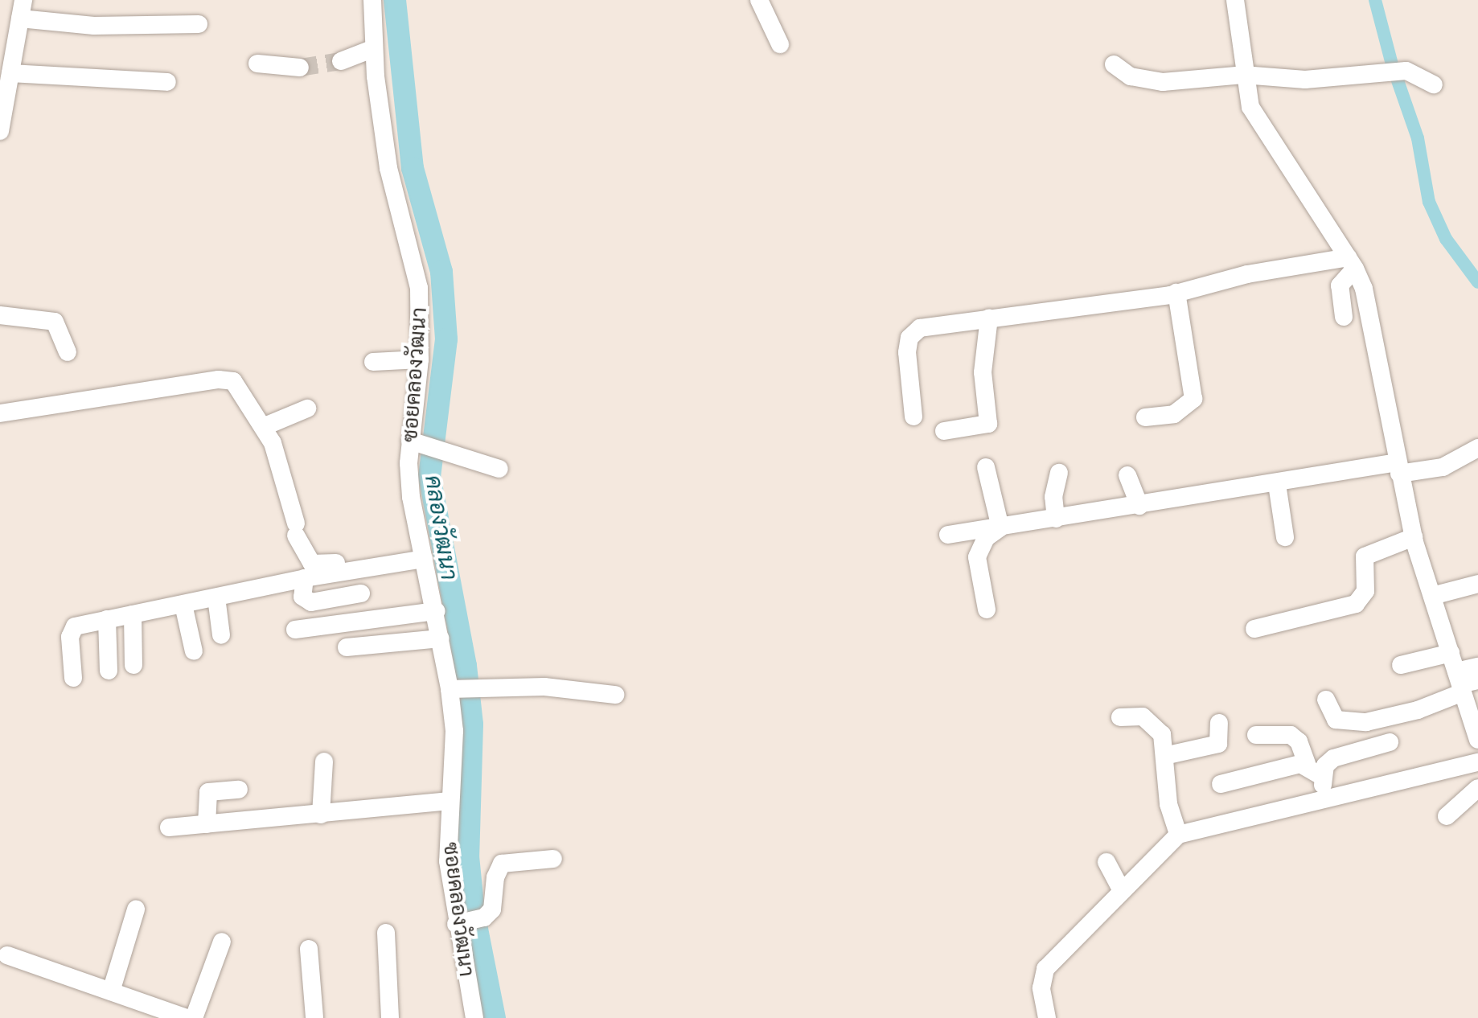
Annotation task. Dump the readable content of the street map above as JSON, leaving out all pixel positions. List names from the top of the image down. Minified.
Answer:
{"streets":{"street":["ซอยคลองวัฒนา"]},"water":["คลองวัฒนา"]}
